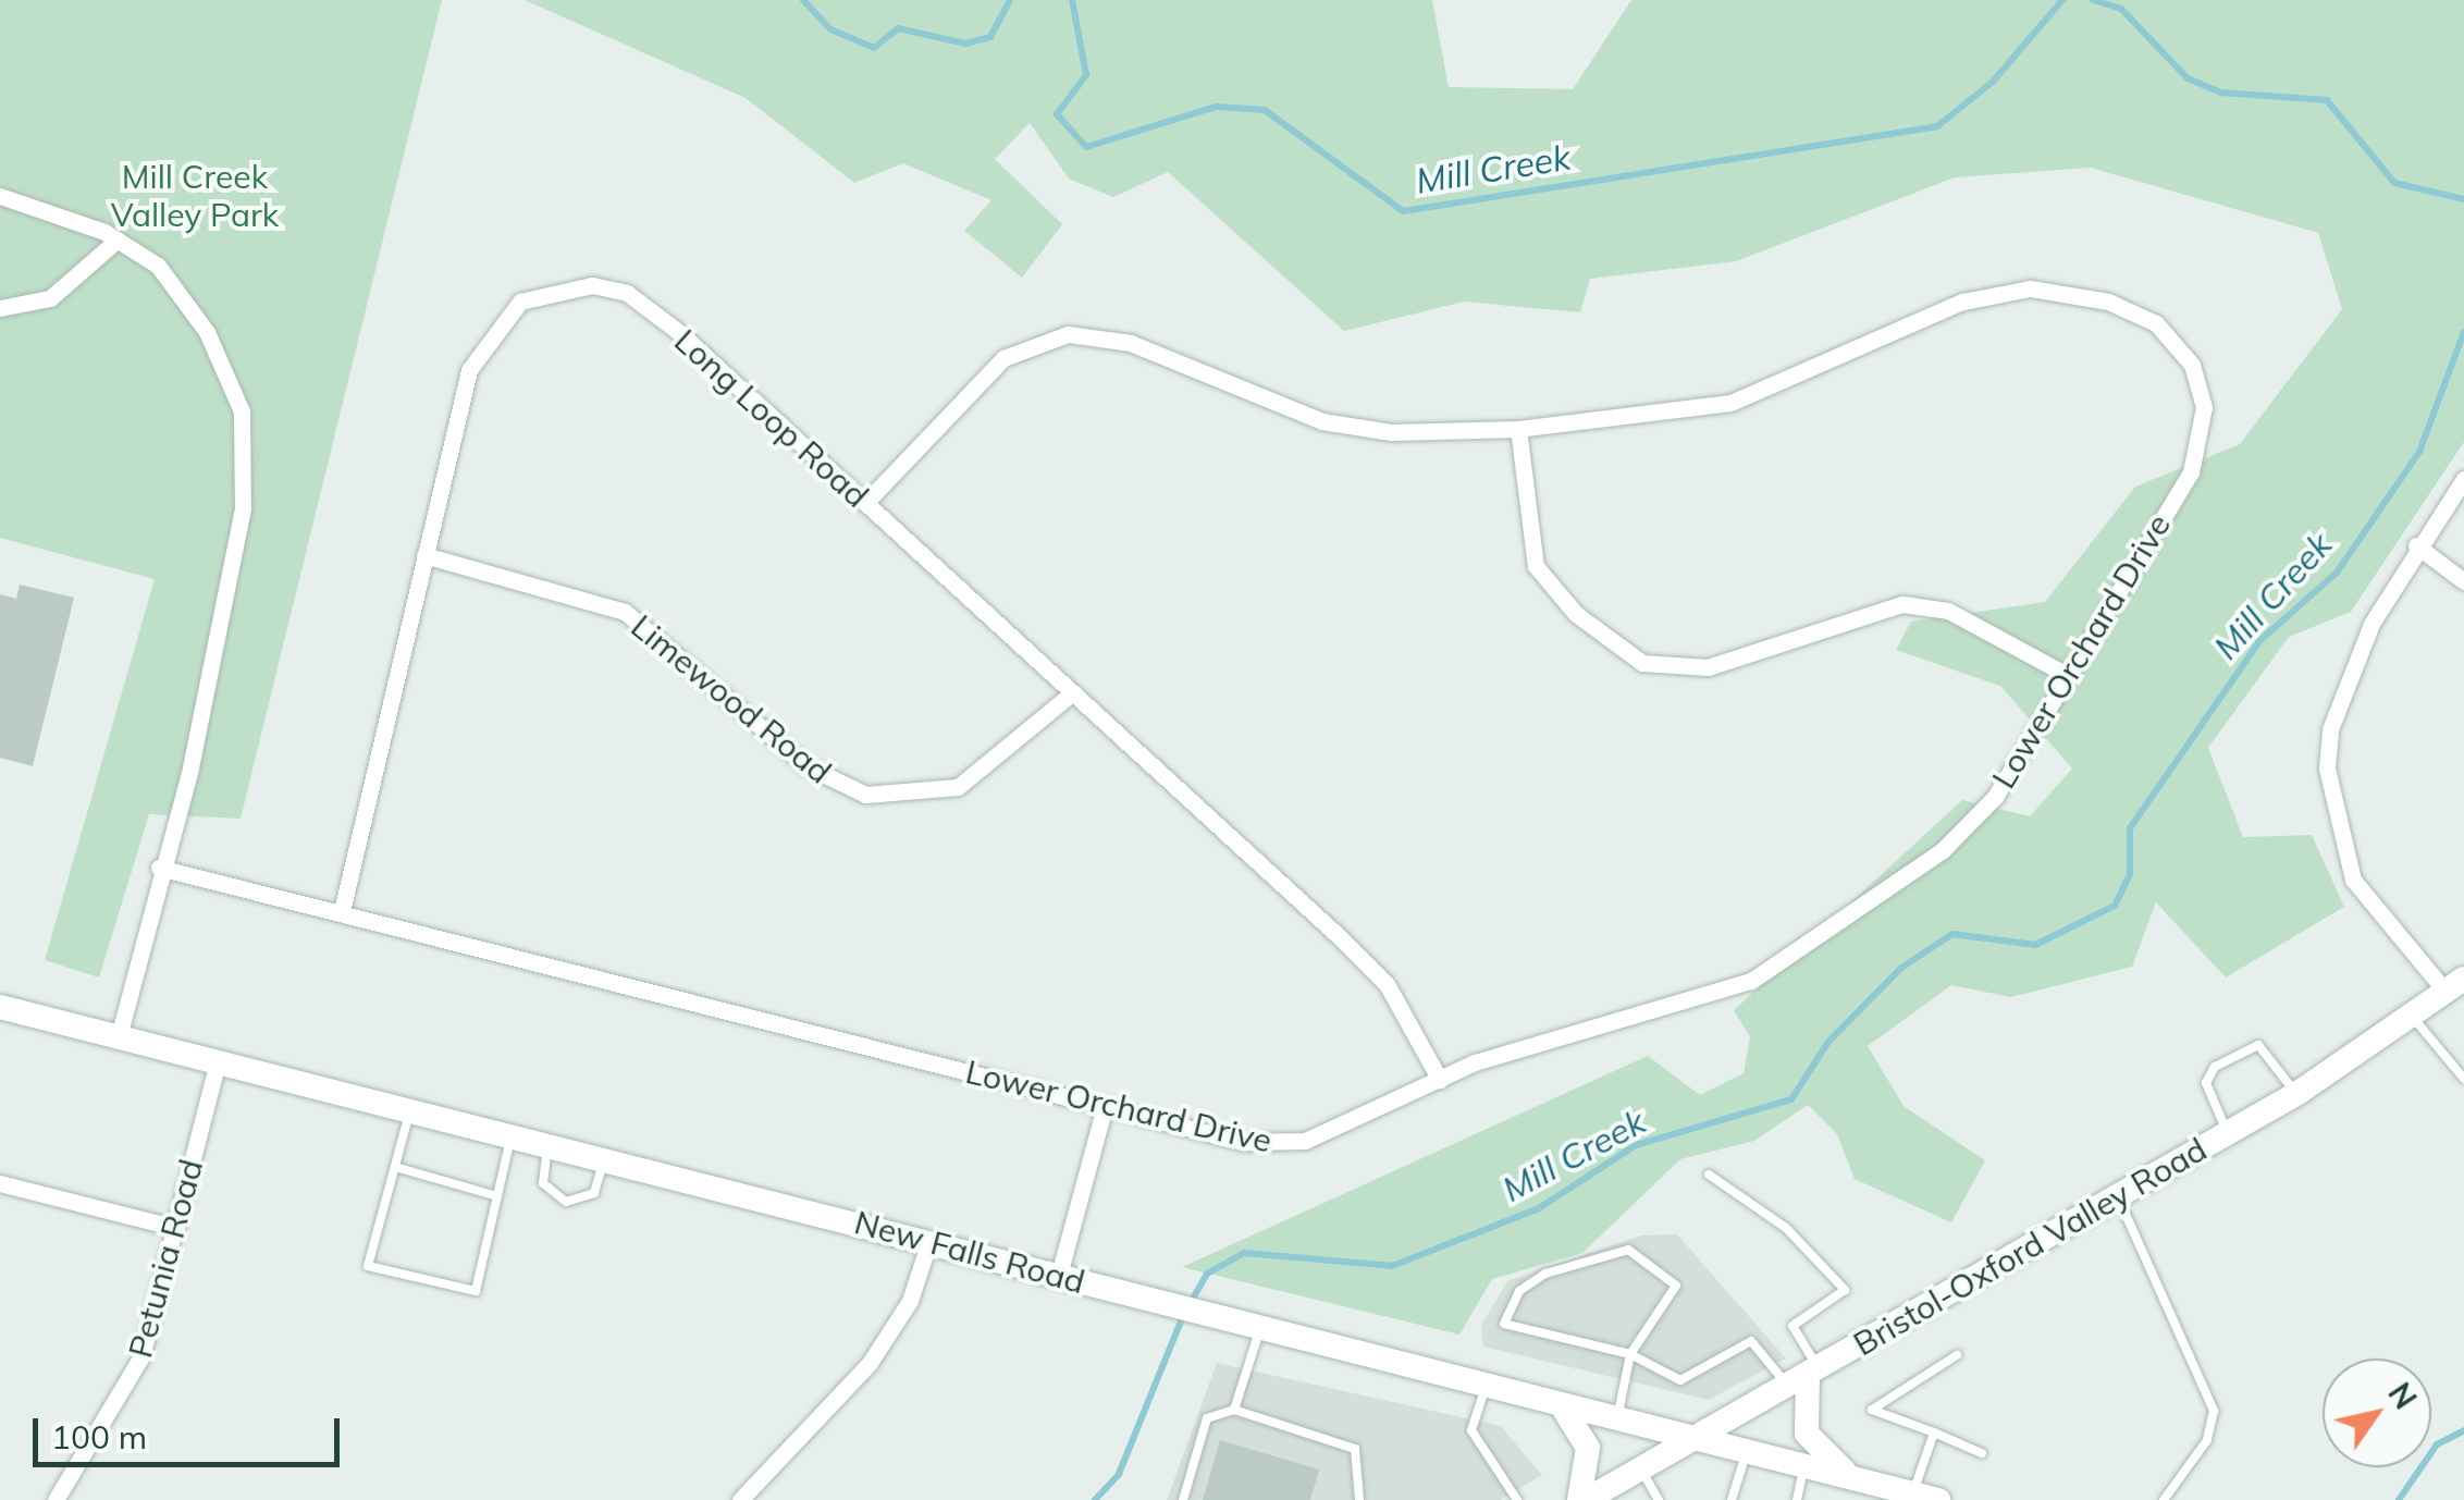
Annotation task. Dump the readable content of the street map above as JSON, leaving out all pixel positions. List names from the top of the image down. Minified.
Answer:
{"streets":{"main road":["Bristol-Oxford Valley Road","New Falls Road"],"street":["Long Loop Road","Lower Orchard Drive","Limewood Road","Petunia Road"]},"crossings":[["Long Loop Road","Lower Orchard Drive"],["Long Loop Road","Limewood Road"],["Bristol-Oxford Valley Road","New Falls Road"],["New Falls Road","Petunia Road"]],"water":["Mill Creek"],"parks":["Mill Creek Valley Park"],"scale_bar":"100 m","north":"top right"}
